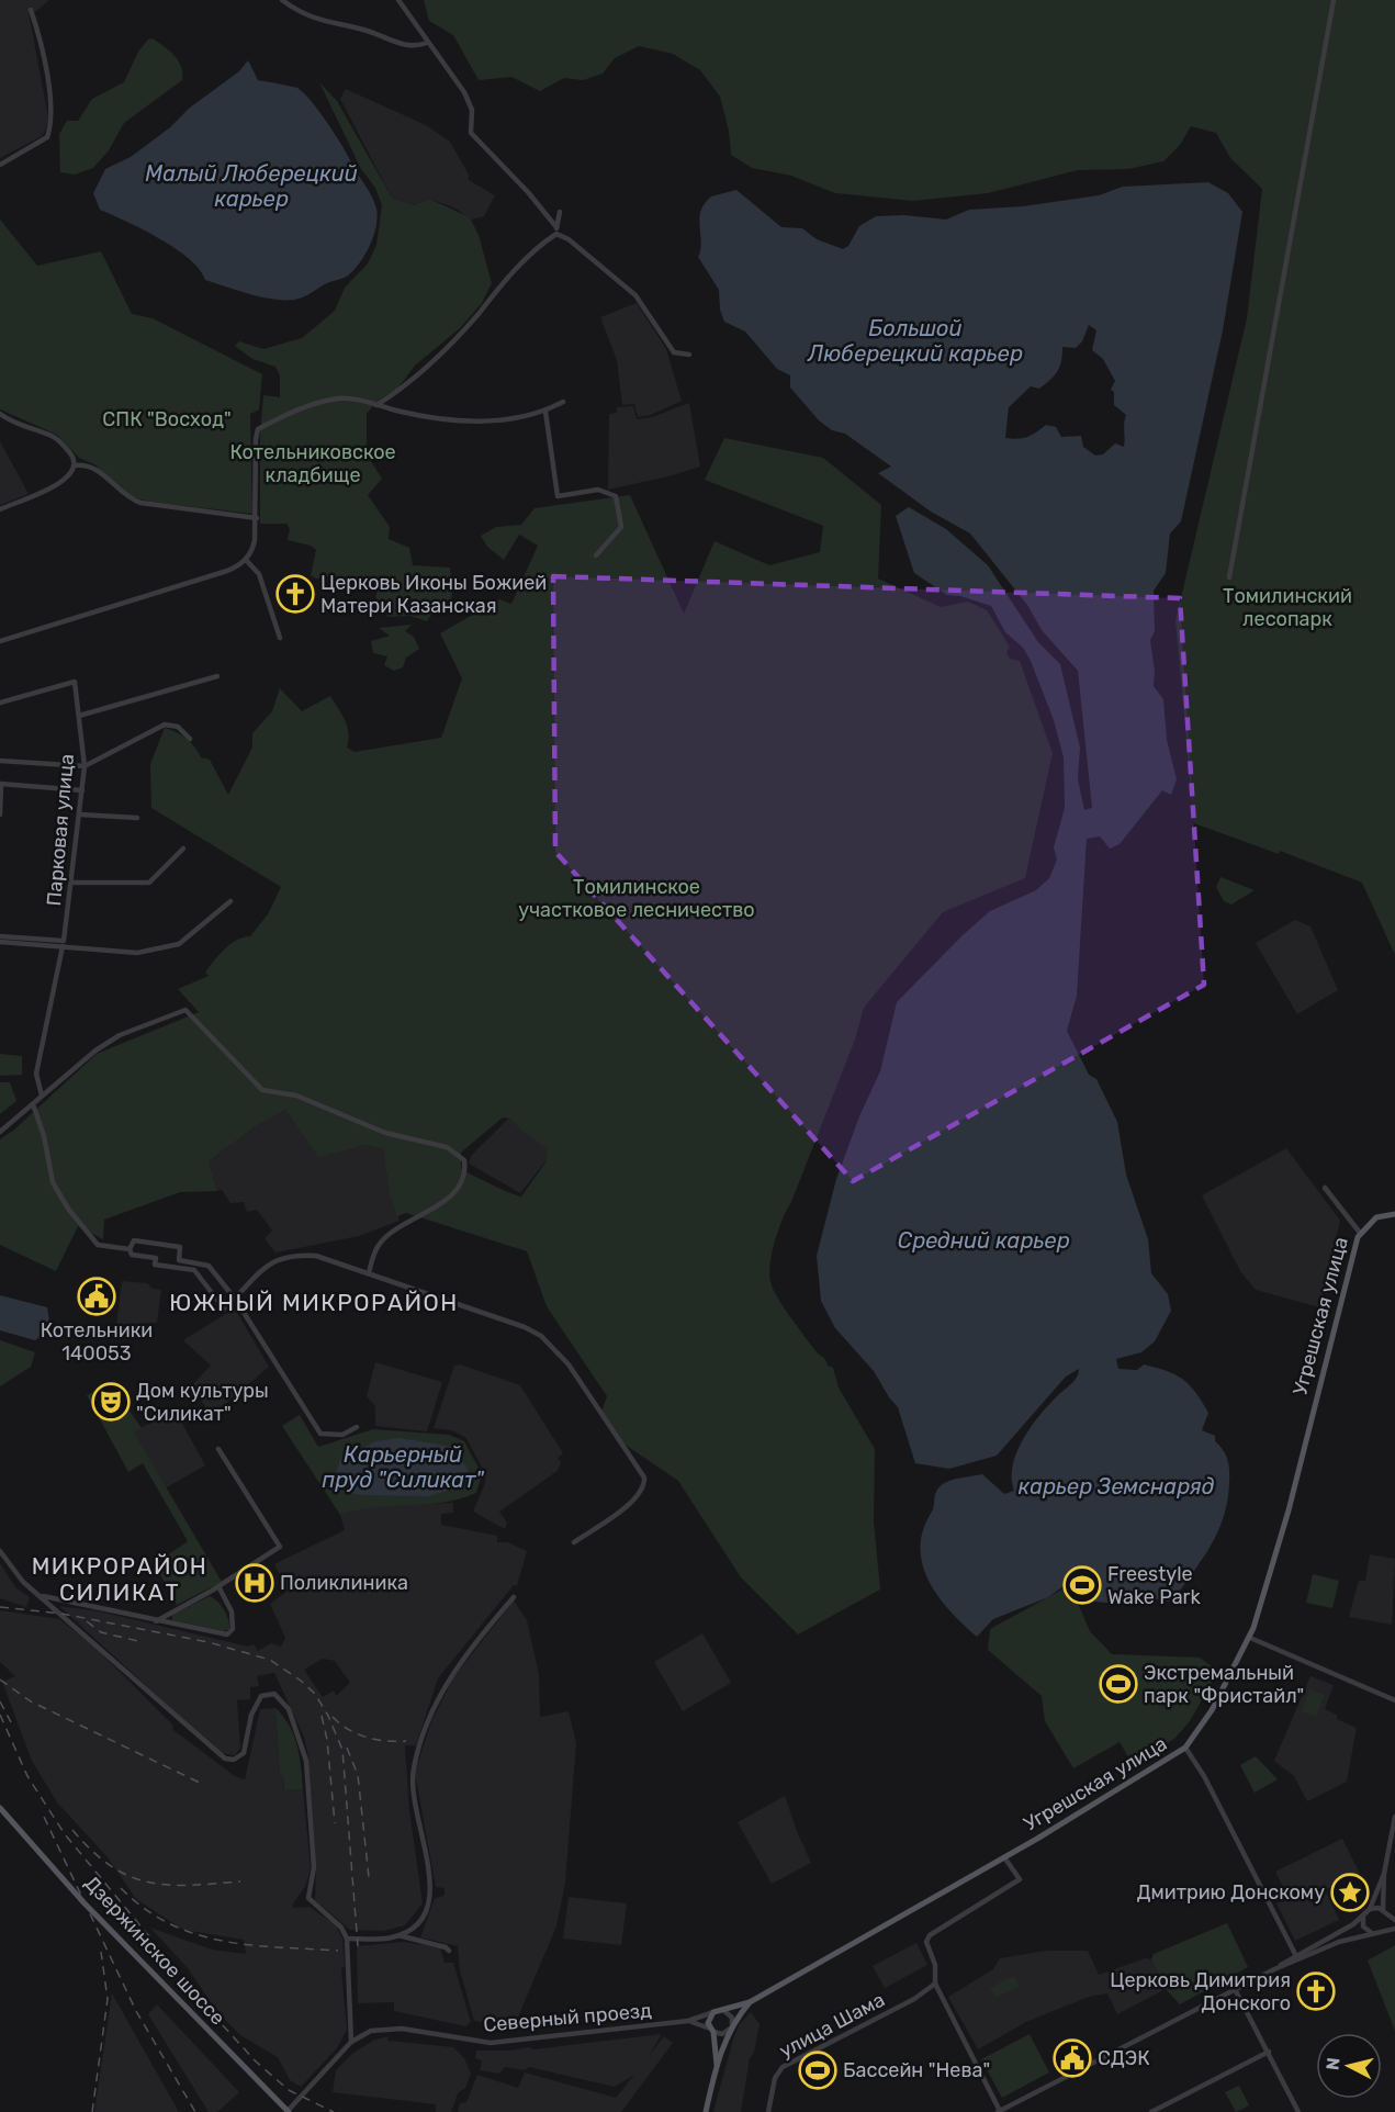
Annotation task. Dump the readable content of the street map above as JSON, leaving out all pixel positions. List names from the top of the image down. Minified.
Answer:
{"streets":{"main road":["Угрешская улица","Дзержинское шоссе"],"street":["Парковая улица","Северный проезд","улица Шама"]},"crossings":[["Угрешская улица","Северный проезд"],["Дзержинское шоссе","Северный проезд"]],"districts":["ЮЖНЫЙ МИКРОРАЙОН","МИКРОРАЙОН СИЛИКАТ"],"water":["Малый Люберецкий карьер","Большой Люберецкий карьер","Средний карьер","Карьерный пруд \"Силикат\"","карьер Земснаряд"],"parks":["СПК \"Восход\"","Котельниковское кладбище","Томилинский лесопарк","Томилинское участковое лесничество"],"places":{"church":["Церковь Иконы Божией Матери Казанская","Церковь Димитрия Донского"],"public building":["Котельники 140053","СДЭК"],"theatre":["Дом культуры \"Силикат\""],"hospital":["Поликлиника"],"sports":["Freestyle Wake Park","Экстремальный парк \"Фристайл\"","Бассейн \"Нева\""],"place":["Дмитрию Донскому"]},"north":"left"}
